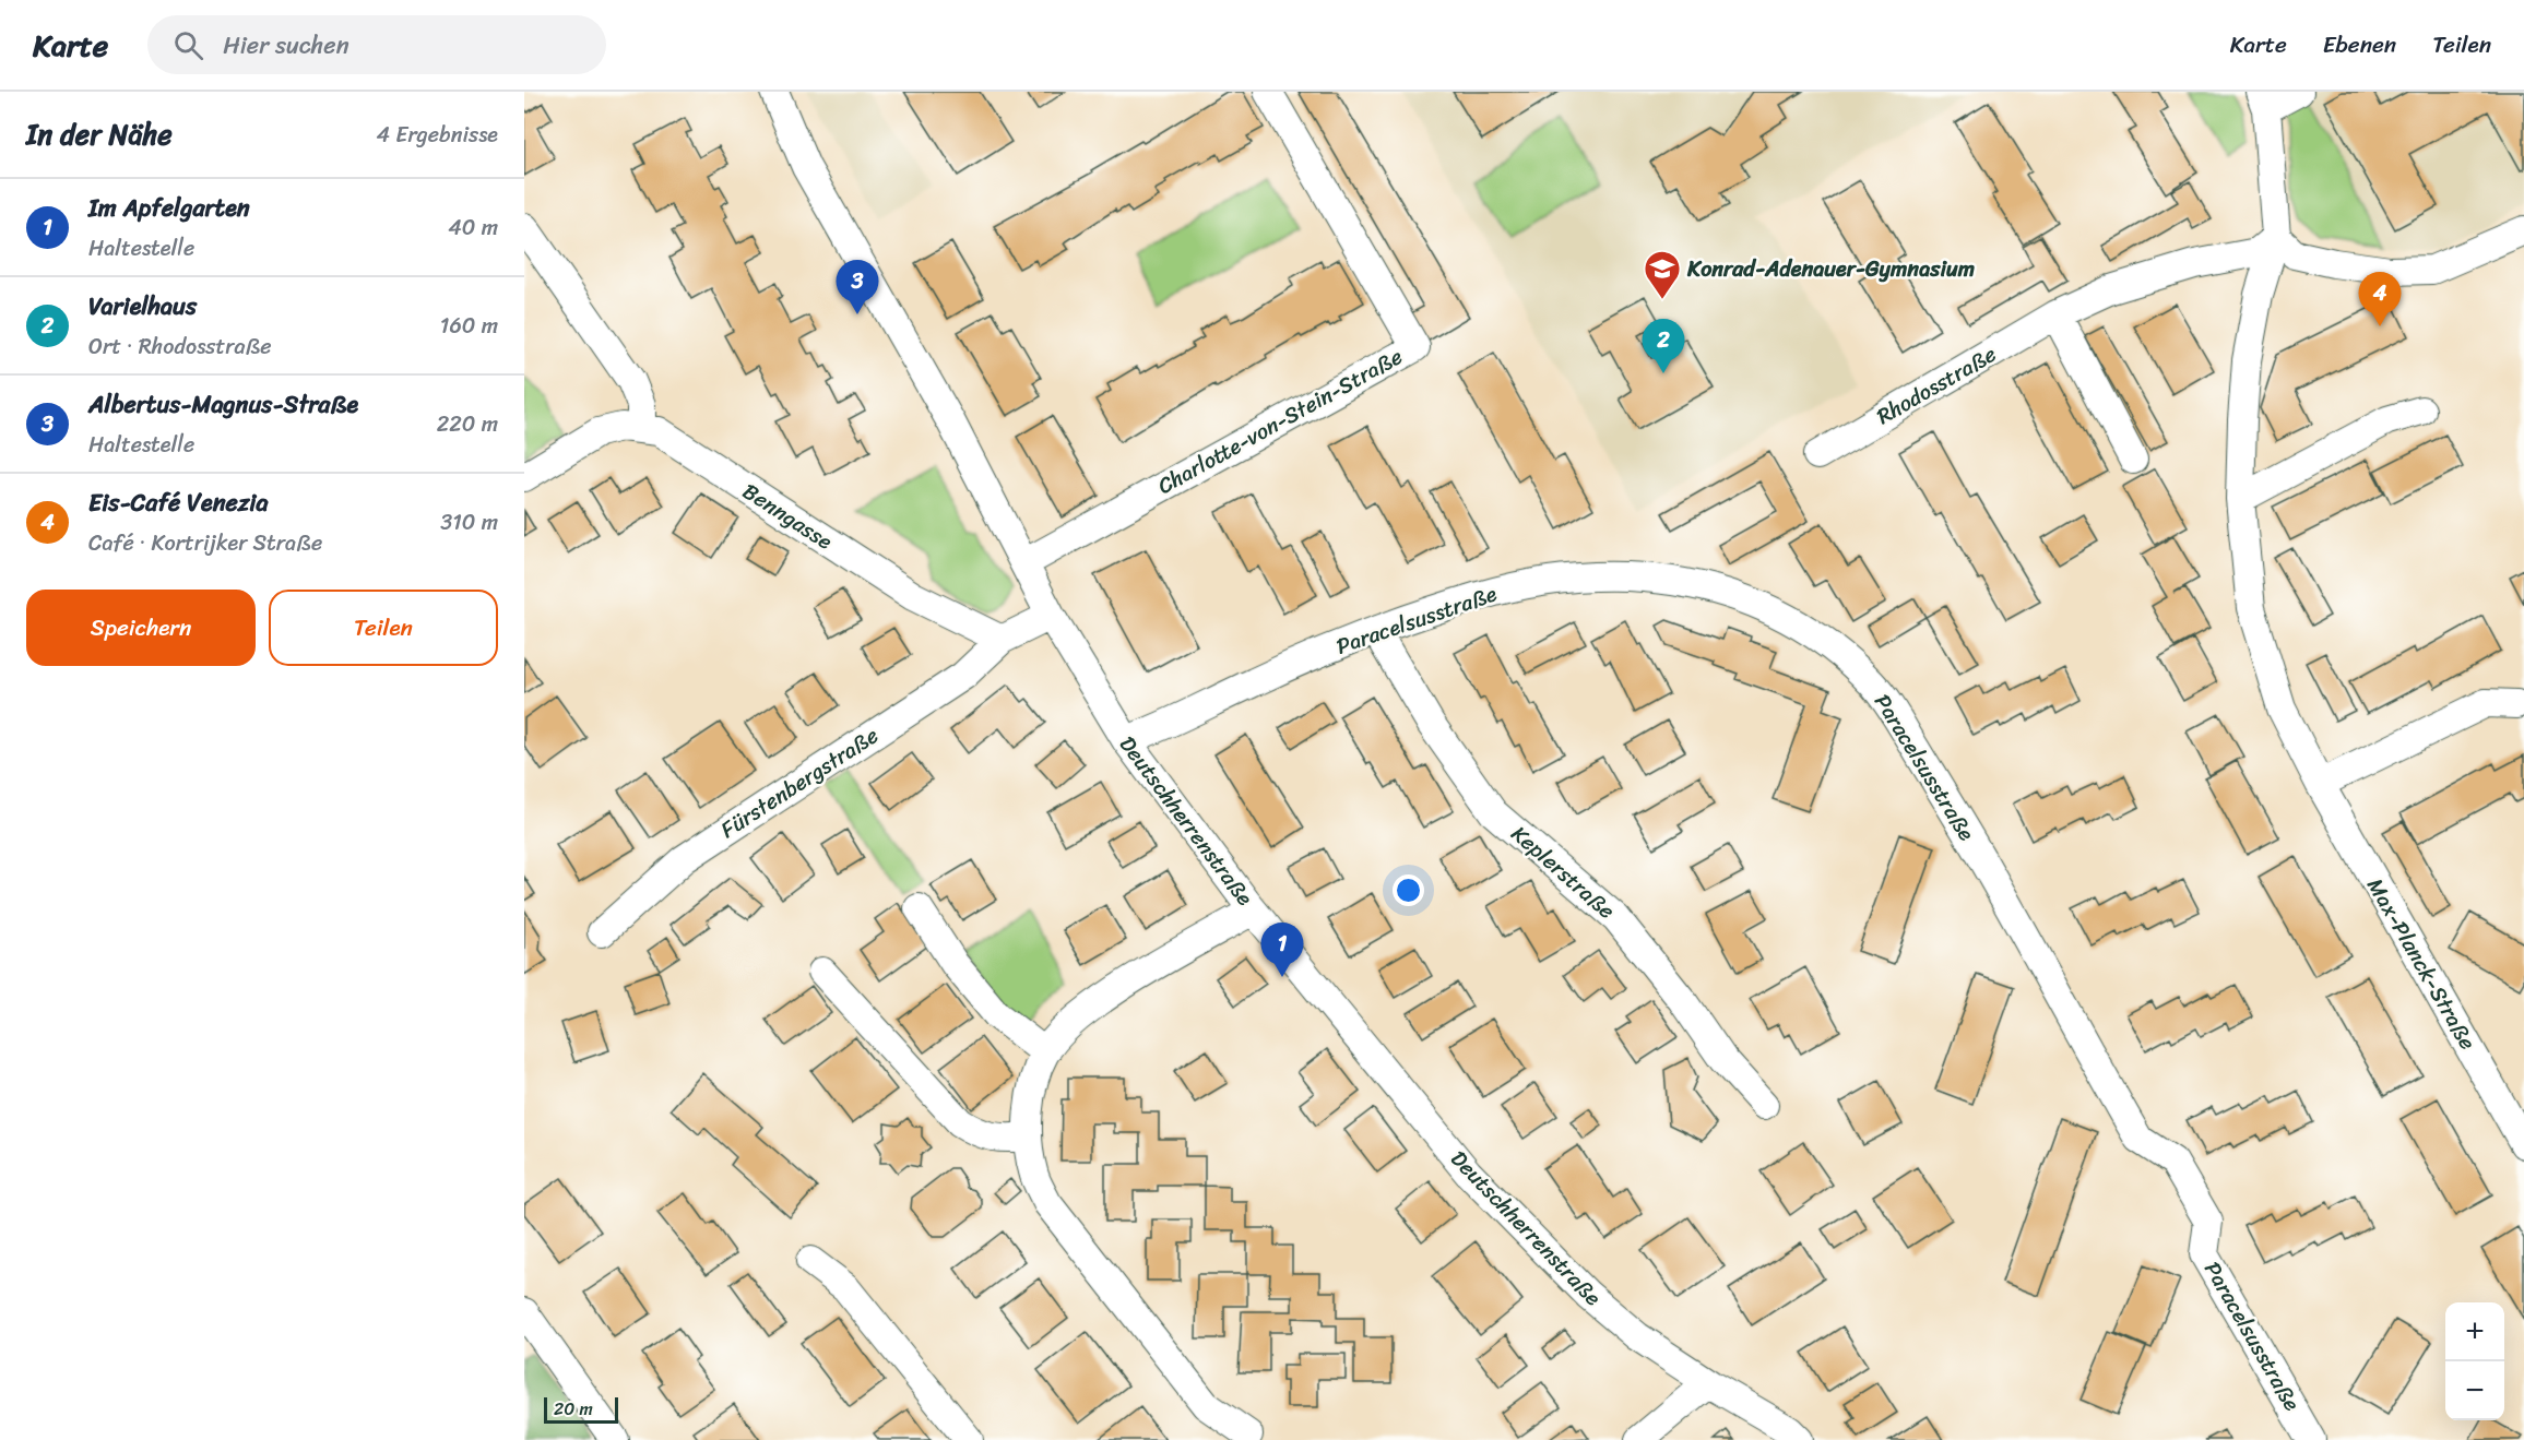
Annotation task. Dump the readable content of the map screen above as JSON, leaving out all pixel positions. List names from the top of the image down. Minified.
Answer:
{"streets":{"street":["Rhodosstraße","Charlotte-von-Stein-Straße","Benngasse","Paracelsusstraße","Fürstenbergstraße","Deutschherrenstraße","Keplerstraße","Max-Planck-Straße"]},"crossings":[["Rhodosstraße","Max-Planck-Straße"],["Charlotte-von-Stein-Straße","Deutschherrenstraße"],["Benngasse","Fürstenbergstraße"],["Paracelsusstraße","Deutschherrenstraße"],["Paracelsusstraße","Keplerstraße"]],"places":{"school or university":["Konrad-Adenauer-Gymnasium"]},"scale_bar":"20 m","page":{"header":"Karte","search":"Hier suchen","nav":["Karte","Ebenen","Teilen"],"heading":["In der Nähe","4 Ergebnisse"],"list":[{"mark":"1","name":"Im Apfelgarten","note":"Haltestelle","value":"40 m"},{"mark":"2","name":"Varielhaus","note":"Ort · Rhodosstraße","value":"160 m"},{"mark":"3","name":"Albertus-Magnus-Straße","note":"Haltestelle","value":"220 m"},{"mark":"4","name":"Eis-Café Venezia","note":"Café · Kortrijker Straße","value":"310 m"}],"pins":["3","4","2","1"],"buttons":["Speichern","Teilen"],"map_buttons":["+","−"],"scale":"20 m"}}
